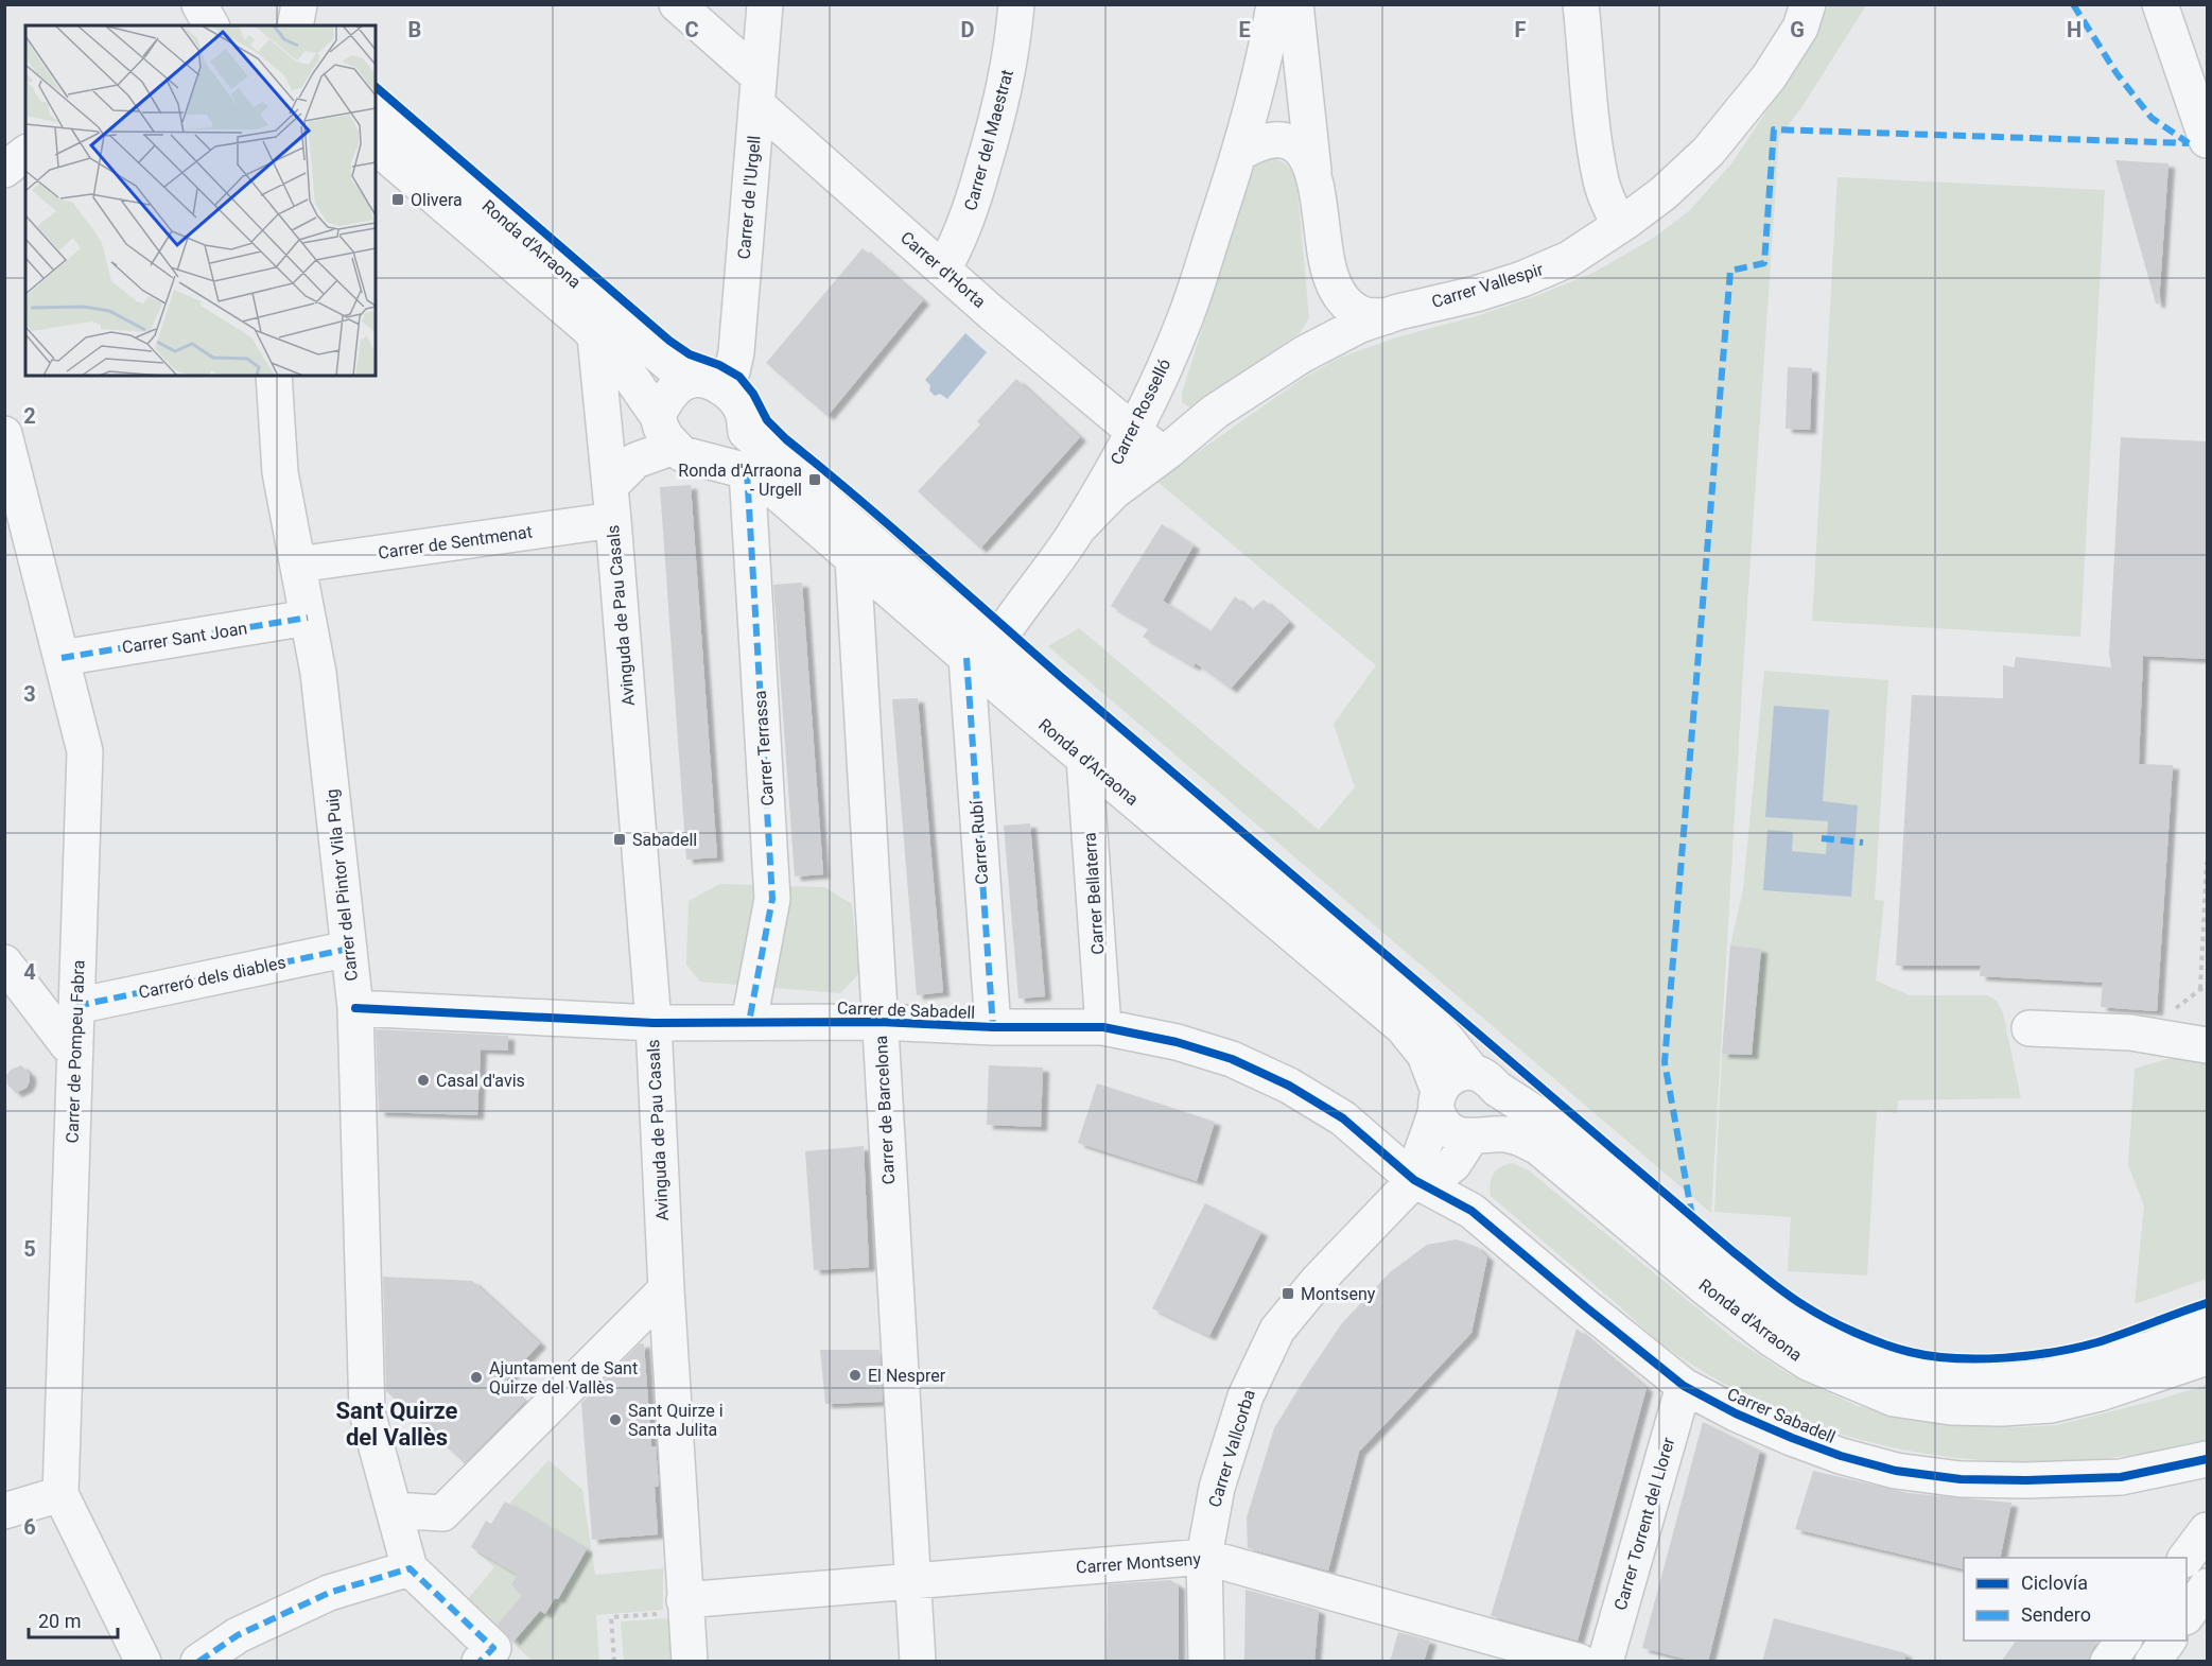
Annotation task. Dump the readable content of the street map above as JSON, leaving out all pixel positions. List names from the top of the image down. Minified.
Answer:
{"streets":{"street":["Carrer del Maestrat","Carrer de l'Urgell","Ronda d'Arraona","Carrer d'Horta","Carrer Vallespir","Carrer Rosselló","Carrer de Sentmenat","Avinguda de Pau Casals","Carrer Sant Joan","Carrer Terrassa","Carrer Rubí","Carrer del Pintor Vila Puig","Carrer Bellaterra","Carreró dels diables","Carrer de Sabadell","Carrer de Pompeu Fabra","Carrer de Barcelona","Carrer Sabadell","Carrer Vallcorba","Carrer Torrent del Llorer","Carrer Montseny"]},"crossings":[["Carrer del Maestrat","Carrer d'Horta"],["Carrer de l'Urgell","Ronda d'Arraona"],["Carrer de l'Urgell","Carrer d'Horta"],["Ronda d'Arraona","Carrer Rosselló"],["Ronda d'Arraona","Avinguda de Pau Casals"],["Ronda d'Arraona","Carrer Terrassa"],["Ronda d'Arraona","Carrer Rubí"],["Ronda d'Arraona","Carrer Bellaterra"],["Ronda d'Arraona","Carrer de Barcelona"],["Ronda d'Arraona","Carrer Vallcorba"],["Carrer d'Horta","Carrer Vallespir"],["Carrer d'Horta","Carrer Rosselló"],["Carrer Vallespir","Carrer Rosselló"],["Carrer Rosselló","Carrer Rubí"],["Carrer de Sentmenat","Avinguda de Pau Casals"],["Carrer de Sentmenat","Carrer del Pintor Vila Puig"],["Avinguda de Pau Casals","Carrer de Sabadell"],["Avinguda de Pau Casals","Carrer Montseny"],["Carrer Sant Joan","Carrer del Pintor Vila Puig"],["Carrer Sant Joan","Carrer de Pompeu Fabra"],["Carrer Terrassa","Carrer de Sabadell"],["Carrer Rubí","Carrer de Sabadell"],["Carrer del Pintor Vila Puig","Carreró dels diables"],["Carrer del Pintor Vila Puig","Carrer de Sabadell"],["Carrer Bellaterra","Carrer de Sabadell"],["Carreró dels diables","Carrer de Pompeu Fabra"],["Carrer de Sabadell","Carrer de Barcelona"],["Carrer de Sabadell","Carrer Sabadell"],["Carrer de Sabadell","Carrer Vallcorba"],["Carrer de Barcelona","Carrer Montseny"],["Carrer Sabadell","Carrer Vallcorba"],["Carrer Sabadell","Carrer Torrent del Llorer"],["Carrer Vallcorba","Carrer Montseny"]],"districts":["Sant Quirze del Vallès"],"places":{"transit":["Olivera","Ronda d'Arraona - Urgell","Sabadell","Montseny"],"other":["Casal d'avis","El Nesprer","Ajuntament de Sant Quirze del Vallès","Sant Quirze i Santa Julita"]},"legend":["Ciclovía","Sendero"],"scale_bar":"20 m","grid":{"columns":["B","C","D","E","F","G","H"],"rows":["2","3","4","5","6"]}}
